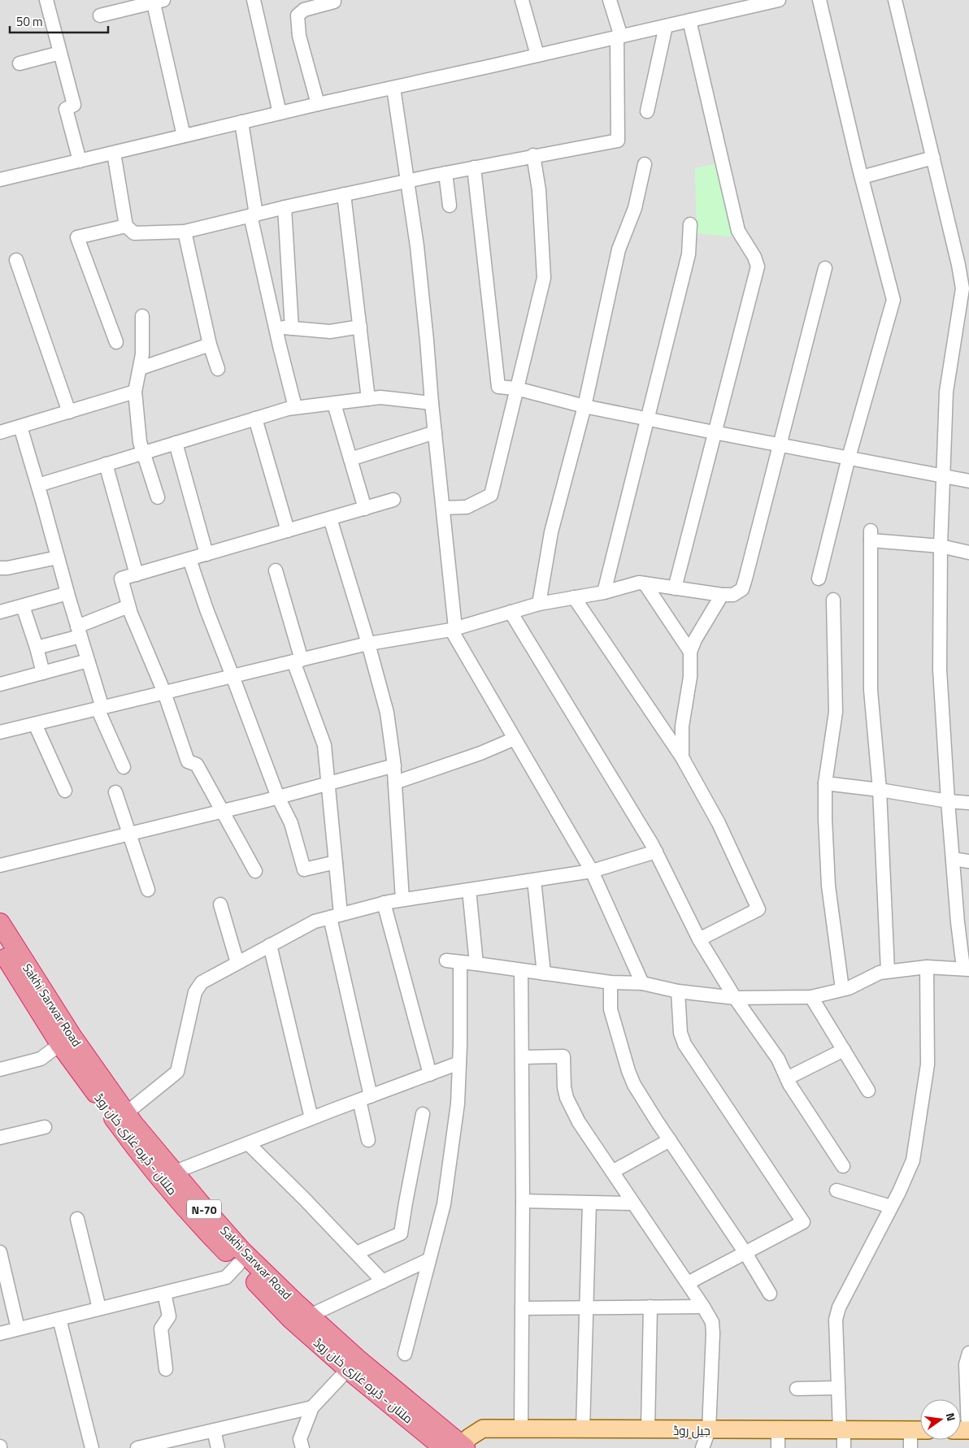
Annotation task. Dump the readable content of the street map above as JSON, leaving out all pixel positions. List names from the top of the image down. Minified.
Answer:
{"streets":{"highway":["Sakhi Sarwar Road","ملتان - ڈیرہ غازی خان روڈ","N-70"],"main road":["جیل روڈ"]},"crossings":[["Sakhi Sarwar Road","ملتان - ڈیرہ غازی خان روڈ"],["Sakhi Sarwar Road","جیل روڈ"],["ملتان - ڈیرہ غازی خان روڈ","جیل روڈ"]],"scale_bar":"50 m","north":"right"}
